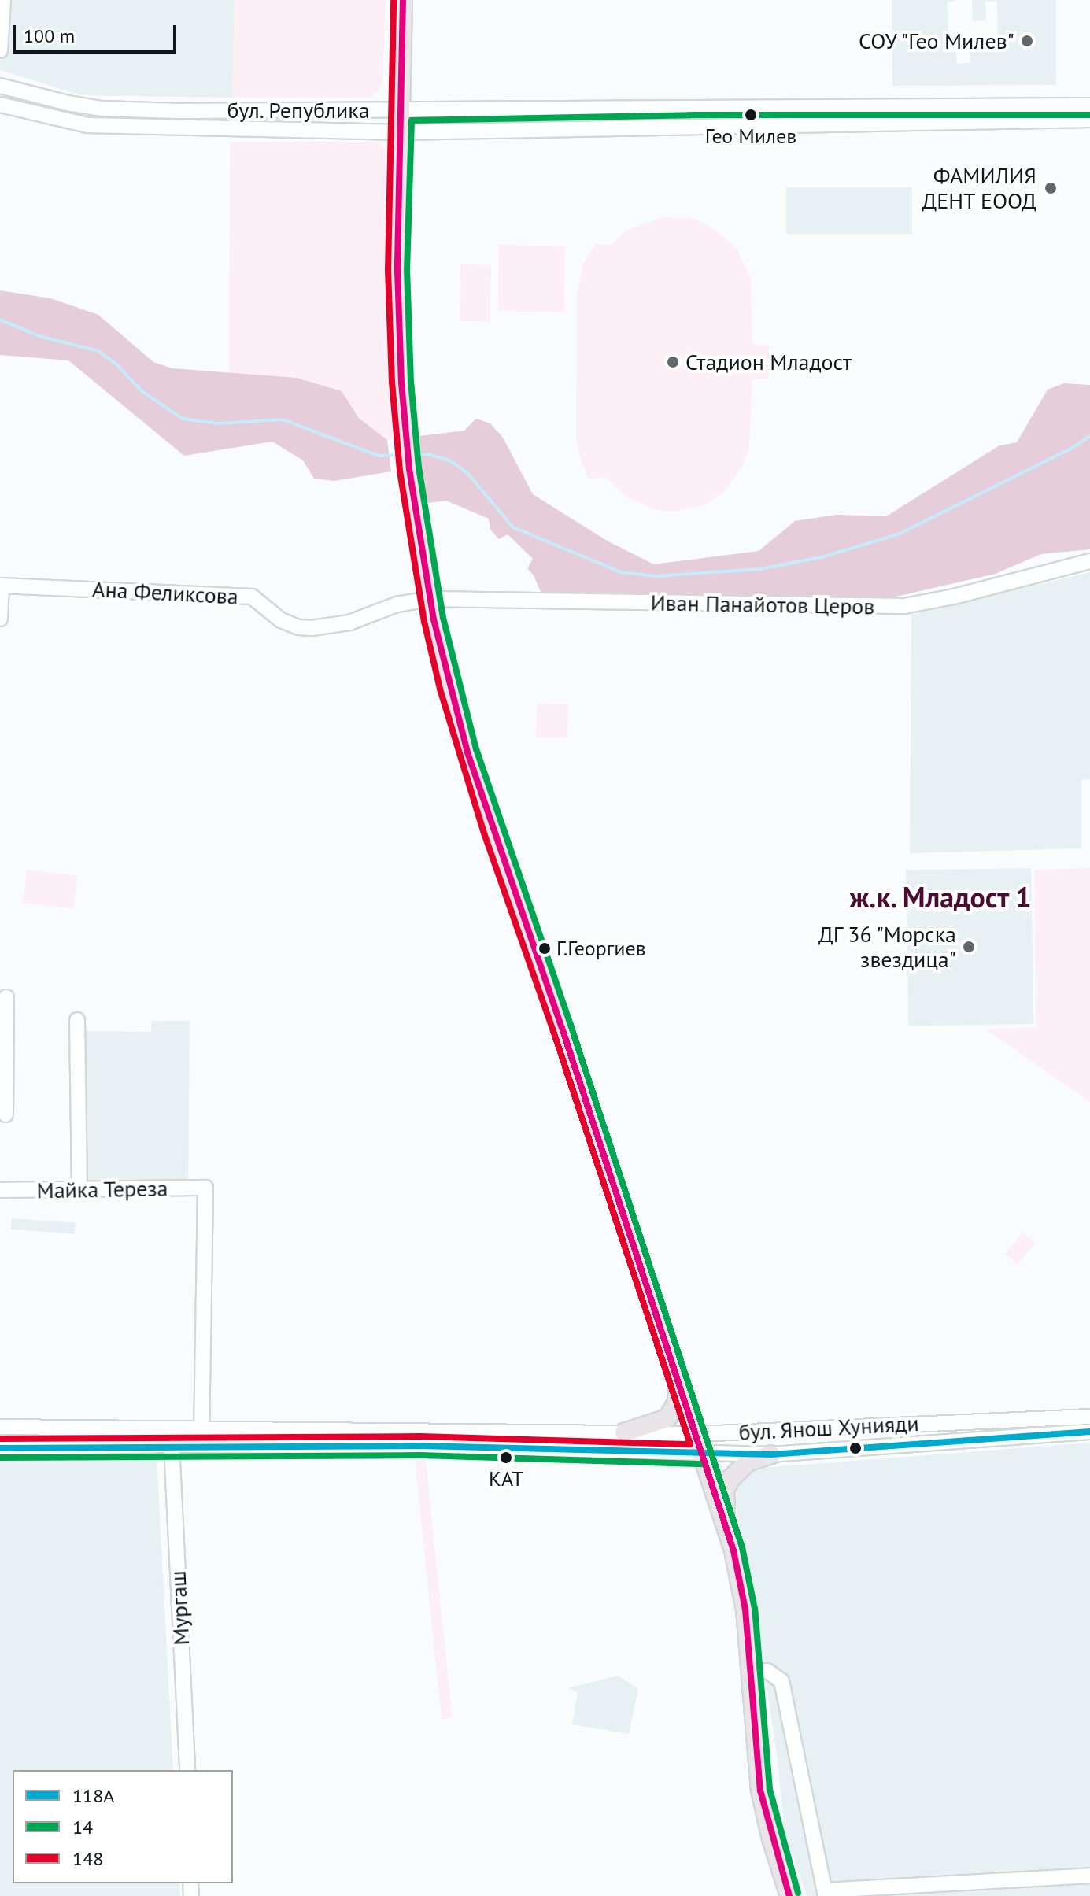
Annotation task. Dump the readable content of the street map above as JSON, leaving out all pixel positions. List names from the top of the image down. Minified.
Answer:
{"streets":{"street":["бул. Република","Ана Феликсова","Иван Панайотов Церов","Майка Тереза","бул. Янош Хунияди","Мургаш"]},"crossings":[["Ана Феликсова","Иван Панайотов Церов"],["Майка Тереза","бул. Янош Хунияди"],["бул. Янош Хунияди","Мургаш"]],"districts":["ж.к. Младост 1"],"places":["СОУ \"Гео Милев\"","Гео Милев","ФАМИЛИЯ ДЕНТ ЕООД","Стадион Младост","ДГ 36 \"Морска звездица\"","Г.Георгиев","КАТ"],"lines":["transit line 148","transit line 14","transit line 118А"],"legend":["118А","14","148"],"scale_bar":"100 m"}
